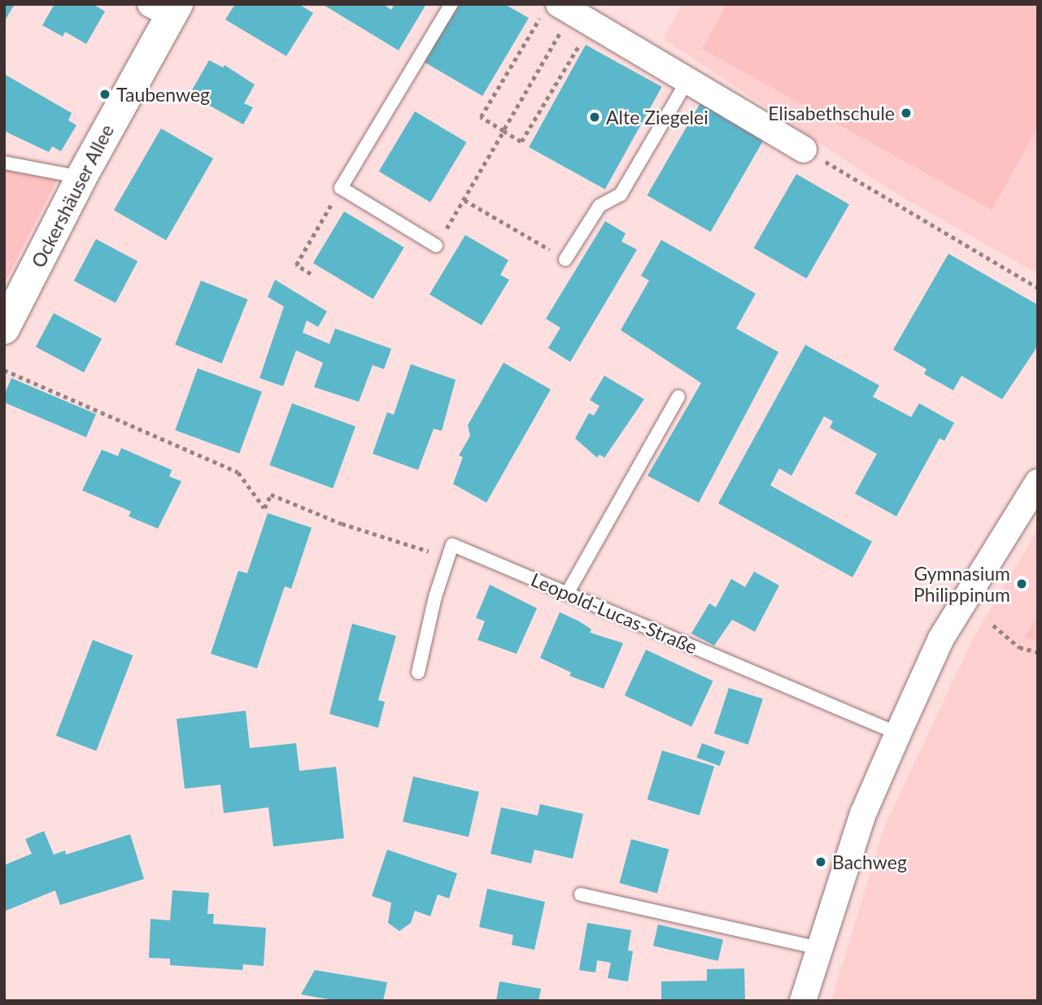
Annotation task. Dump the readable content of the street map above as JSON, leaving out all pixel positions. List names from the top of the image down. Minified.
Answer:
{"streets":{"street":["Ockershäuser Allee"],"lane":["Leopold-Lucas-Straße"]},"places":["Taubenweg","Elisabethschule","Alte Ziegelei","Gymnasium Philippinum","Bachweg"]}
